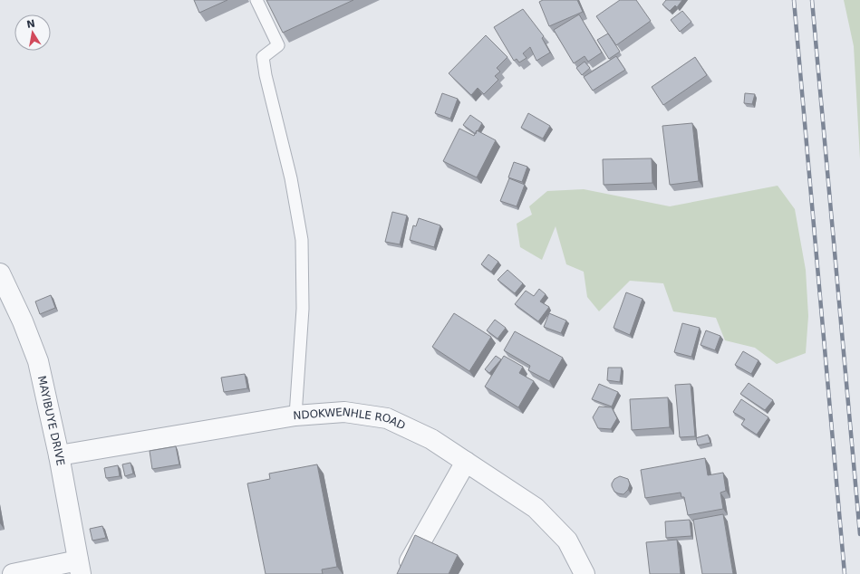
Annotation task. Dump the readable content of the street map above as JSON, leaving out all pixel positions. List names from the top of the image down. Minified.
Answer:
{"streets":{"street":["MAYIBUYE DRIVE","NDOKWENHLE ROAD"]},"crossings":[["MAYIBUYE DRIVE","NDOKWENHLE ROAD"]],"north":"top"}
